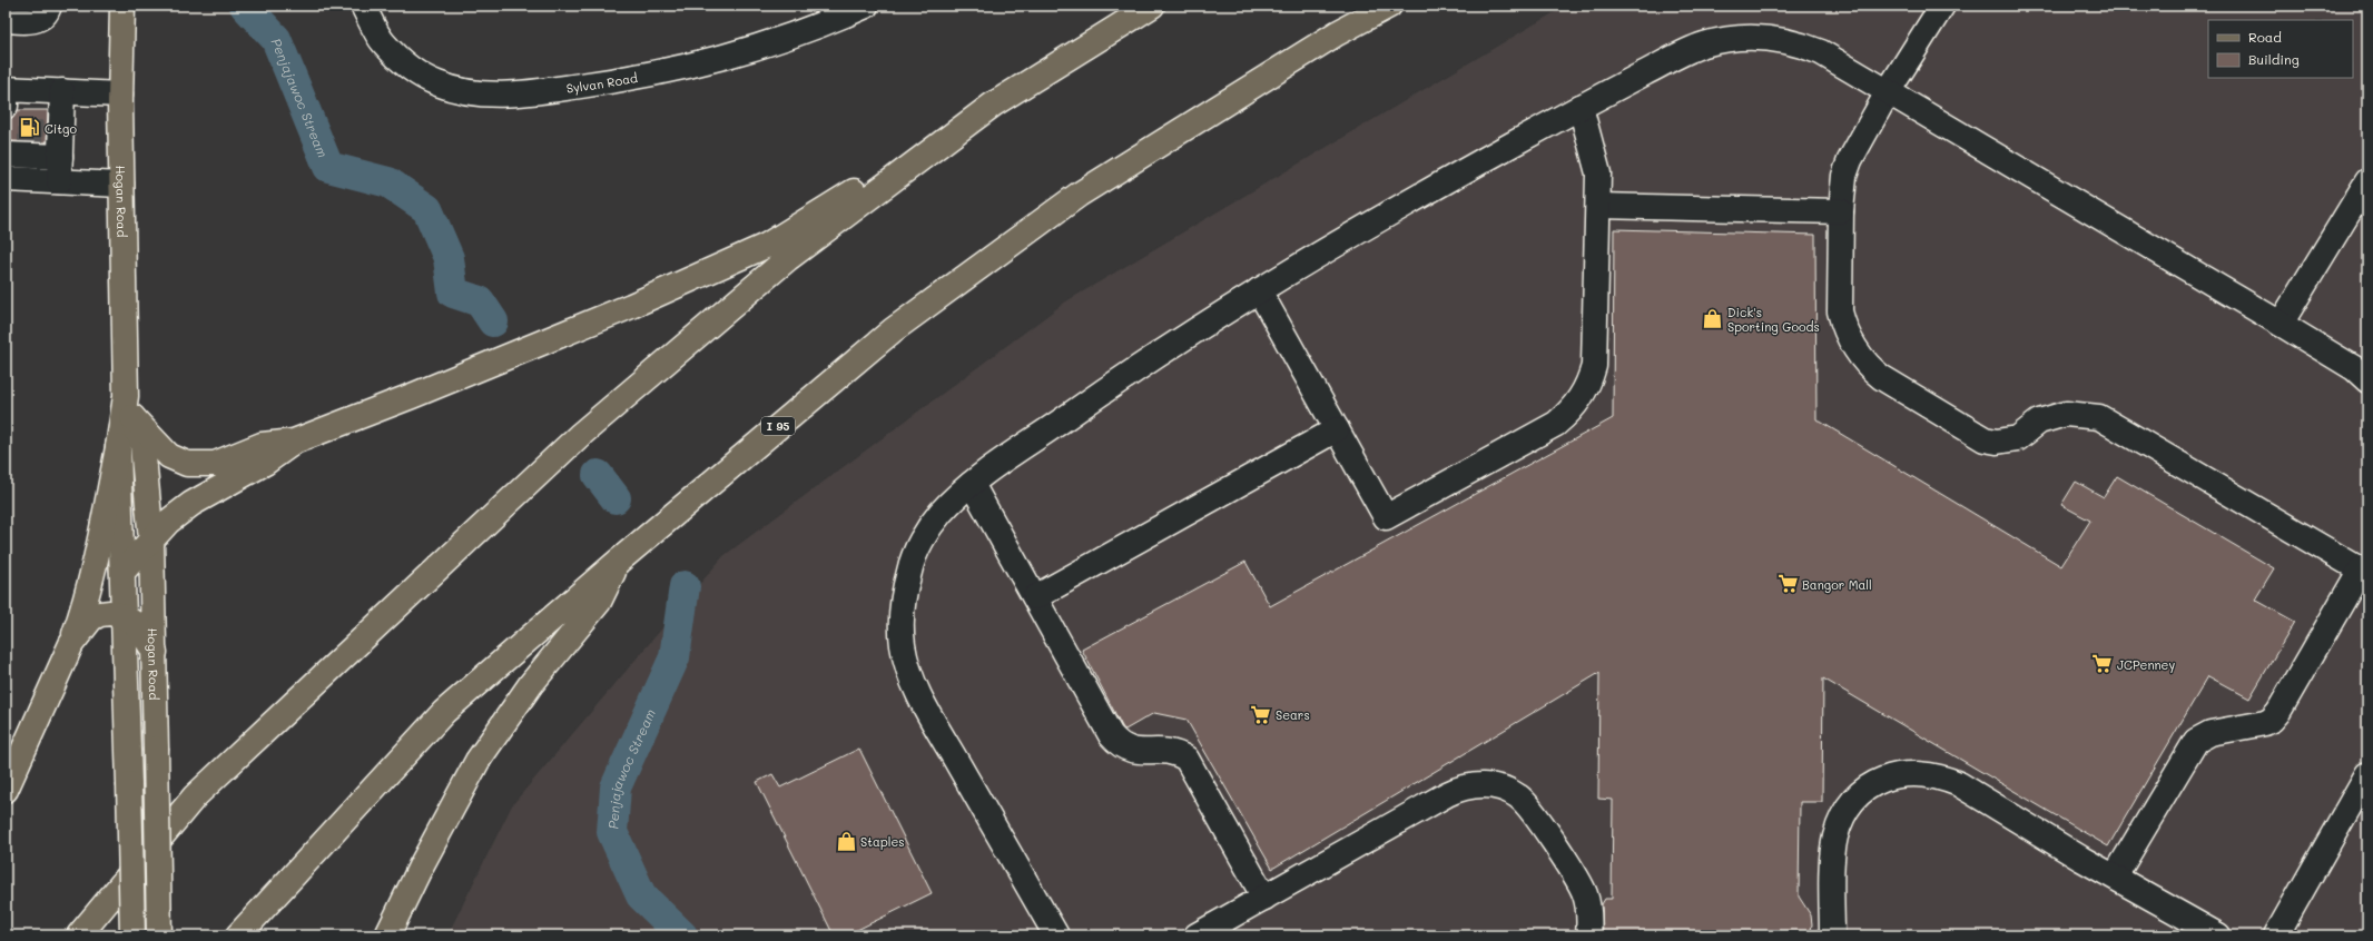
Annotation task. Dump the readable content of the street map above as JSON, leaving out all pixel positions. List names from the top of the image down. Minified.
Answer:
{"streets":{"main road":["Hogan Road","I 95"],"street":["Sylvan Road"]},"water":["Penjajawoc Stream"],"places":{"fuel station":["Citgo"],"shop":["Dick's Sporting Goods","Staples"],"supermarket":["Bangor Mall","JCPenney","Sears"]},"legend":["Road","Building"]}
